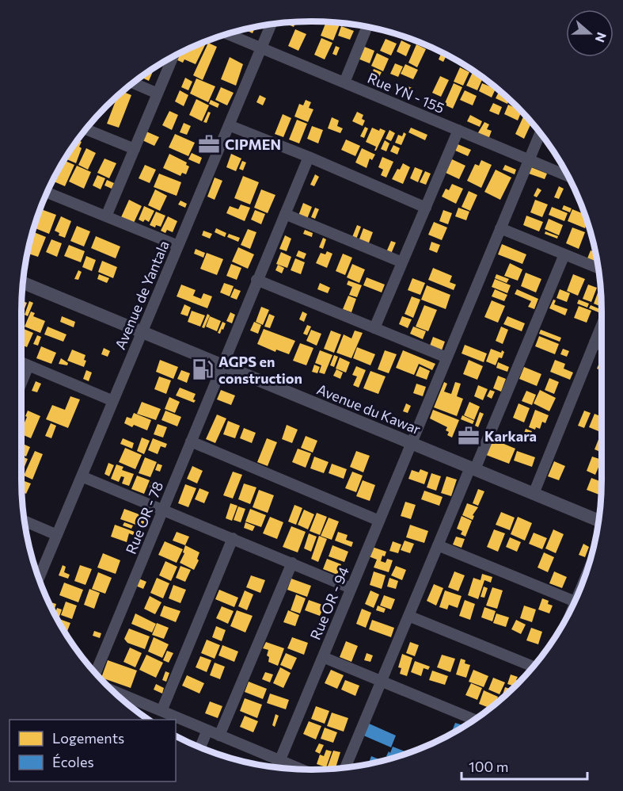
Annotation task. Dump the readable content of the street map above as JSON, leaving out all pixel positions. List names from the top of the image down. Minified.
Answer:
{"streets":{"street":["Rue YN - 155","Avenue de Yantala","Avenue du Kawar","Rue OR - 78","Rue OR - 94"]},"crossings":[["Rue YN - 155","Avenue de Yantala"],["Rue YN - 155","Rue OR - 94"],["Avenue de Yantala","Avenue du Kawar"],["Avenue du Kawar","Rue OR - 78"],["Avenue du Kawar","Rue OR - 94"]],"places":{"office":["CIPMEN","Karkara"],"fuel station":["AGPS en construction"]},"legend":["Logements","Écoles"],"scale_bar":"100 m","north":"right"}
